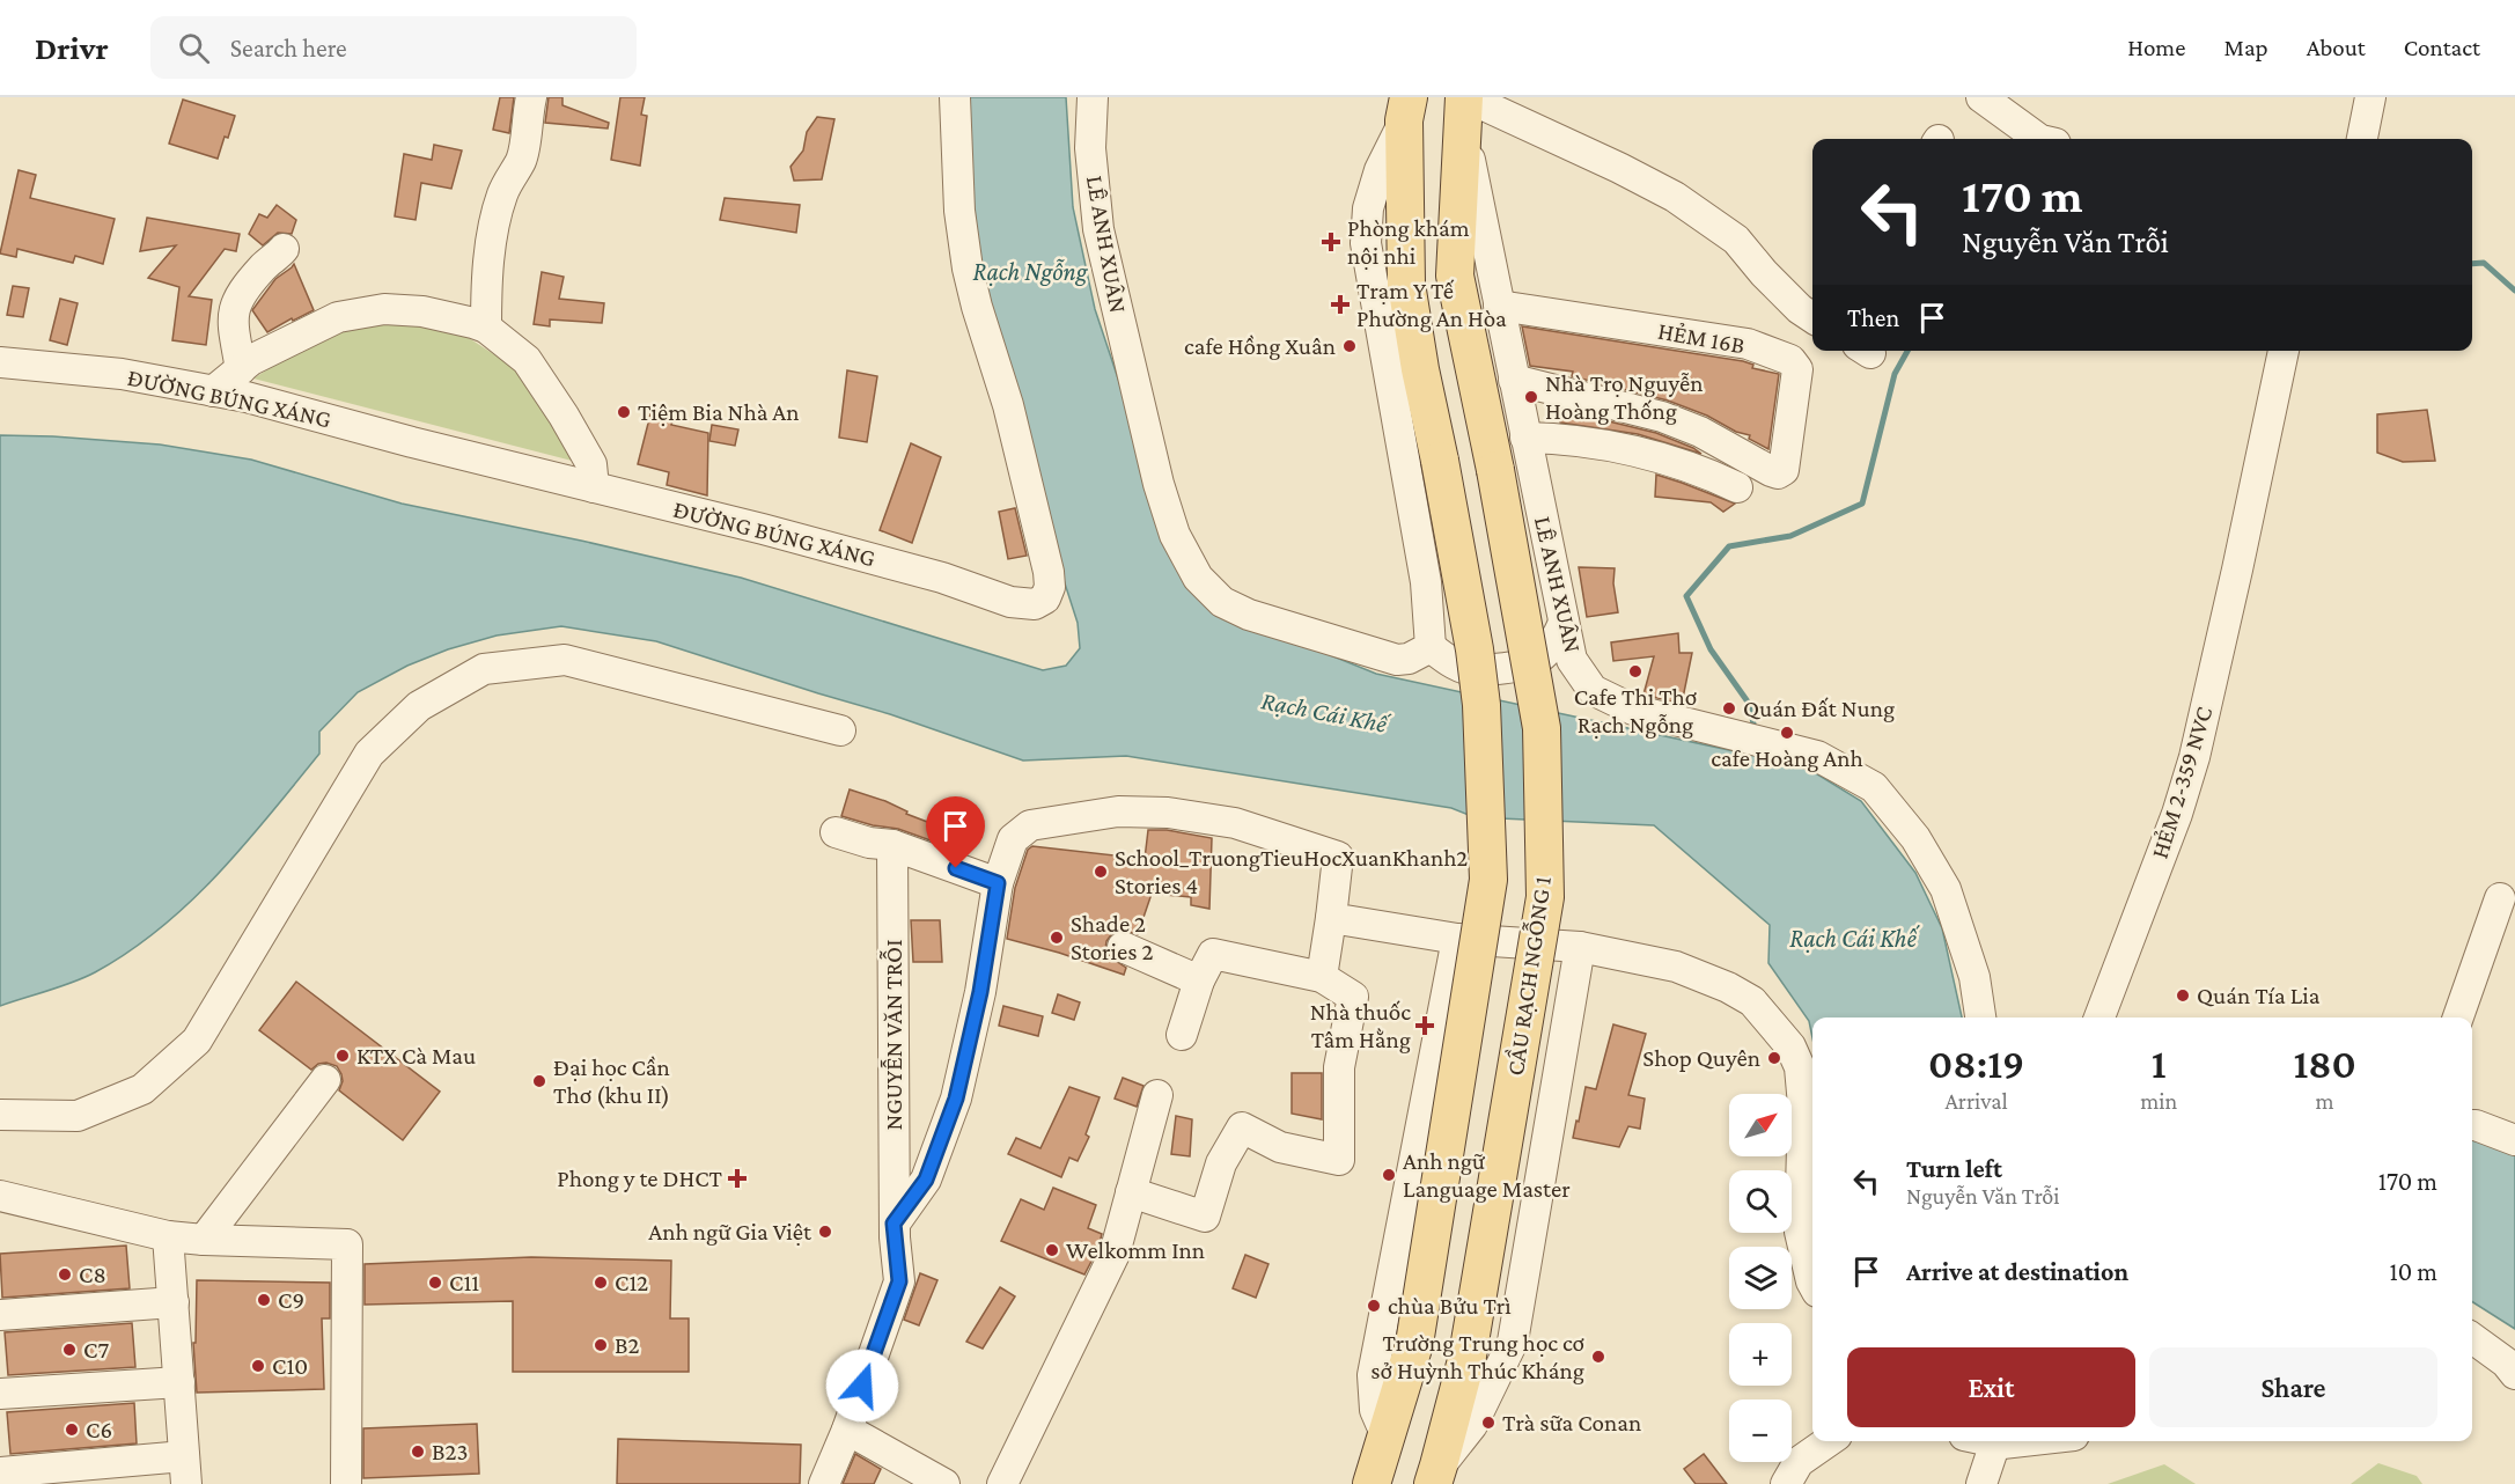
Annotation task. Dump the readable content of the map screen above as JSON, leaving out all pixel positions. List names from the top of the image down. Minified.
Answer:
{"streets":{"main road":["CẦU RẠCH NGỖNG 1"],"street":["LÊ ANH XUÂN","HẺM 16B","ĐƯỜNG BÚNG XÁNG","HẺM 2-359 NVC","NGUYỄN VĂN TRỖI"]},"crossings":[["LÊ ANH XUÂN","HẺM 16B"],["LÊ ANH XUÂN","CẦU RẠCH NGỖNG 1"]],"water":["Rạch Ngỗng","Rạch Cái Khế"],"places":{"health":["Phòng khám nội nhi","Trạm Y Tế Phường An Hòa","Nhà thuốc Tâm Hằng","Phong y te DHCT"],"other":["cafe Hồng Xuân","Nhà Trọ Nguyễn Hoàng Thống","Tiệm Bia Nhà An","Cafe Thi Thơ Rạch Ngỗng","Quán Đất Nung","cafe Hoàng Anh","School_TruongTieuHocXuanKhanh2 Stories 4","Shade 2 Stories 2","Quán Tía Lia","KTX Cà Mau","Shop Quyên","Đại học Cần Thơ (khu II)","Anh ngữ Language Master","Anh ngữ Gia Việt","Welkomm Inn","C8","C11","C12","C9","chùa Bửu Trì","B2","C7","Trường Trung học cơ sở Huỳnh Thúc Kháng","C10","Trà sữa Conan","C6","B23"]},"north":"top right","page":{"header":"Drivr","search":"Search here","nav":["Home","Map","About","Contact"],"turn":["170 m","Nguyễn Văn Trỗi"],"then":"Then","eta":["08:19","Arrival","1","min","180","m"],"map_buttons":["+","−"],"list":[{"name":"Turn left","note":"Nguyễn Văn Trỗi","value":"170 m"},{"name":"Arrive at destination","value":"10 m"}],"buttons":["Exit","Share"]}}
